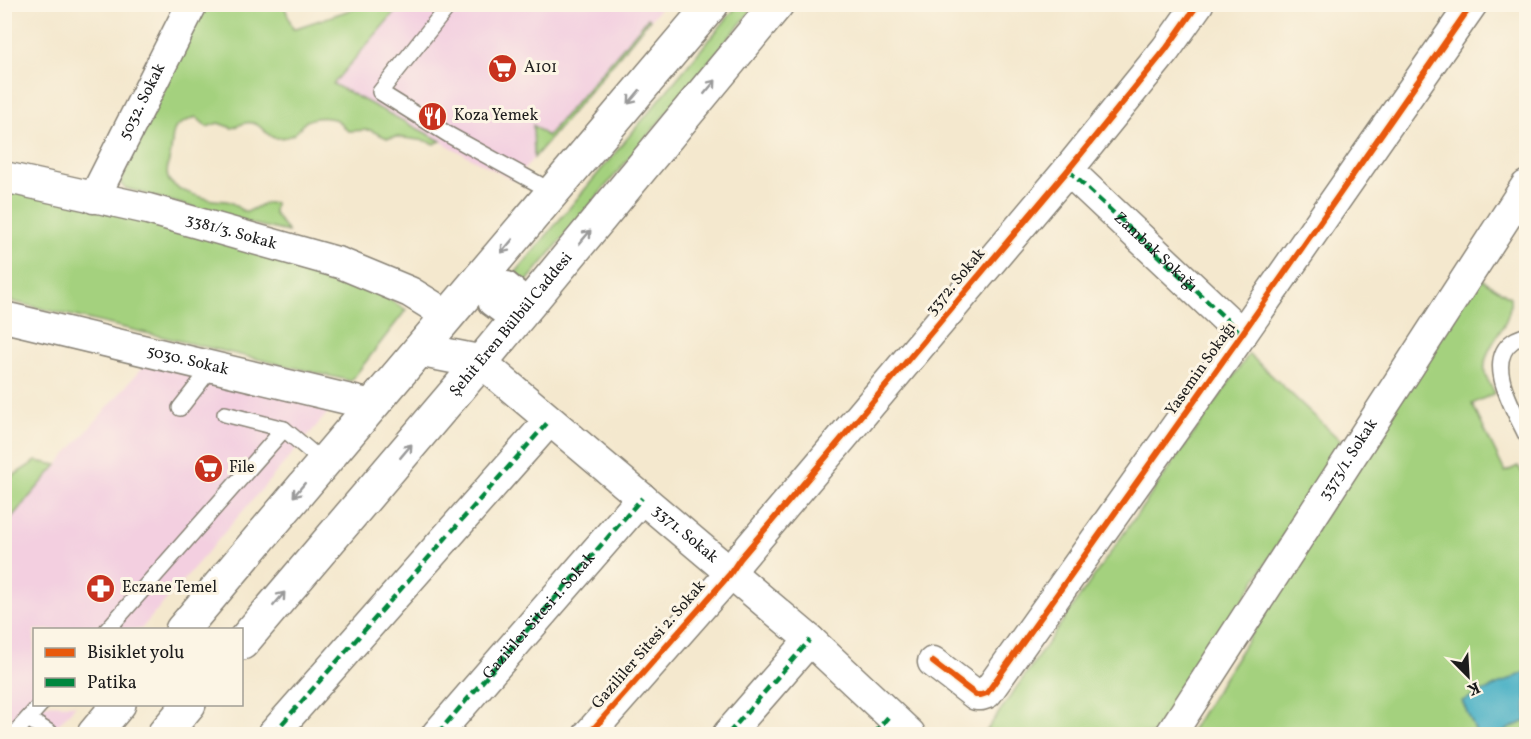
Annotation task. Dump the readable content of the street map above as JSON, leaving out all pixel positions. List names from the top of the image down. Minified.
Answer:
{"streets":{"main road":["Şehit Eren Bülbül Caddesi"],"street":["5032. Sokak","3381/3. Sokak","Zambak Sokağı","3372. Sokak","5030. Sokak","Yasemin Sokağı","3373/1. Sokak","3371. Sokak","Gazililer Sitesi 1. Sokak","Gazililer Sitesi 2. Sokak"]},"crossings":[["5032. Sokak","3381/3. Sokak"],["Zambak Sokağı","3372. Sokak"],["Zambak Sokağı","Yasemin Sokağı"],["3372. Sokak","3371. Sokak"],["3372. Sokak","Gazililer Sitesi 2. Sokak"],["Şehit Eren Bülbül Caddesi","3371. Sokak"],["3371. Sokak","Gazililer Sitesi 1. Sokak"],["3371. Sokak","Gazililer Sitesi 2. Sokak"]],"places":{"supermarket":["A101","File"],"restaurant":["Koza Yemek"],"pharmacy":["Eczane Temel"]},"legend":["Bisiklet yolu","Patika"],"north":"bottom right"}
